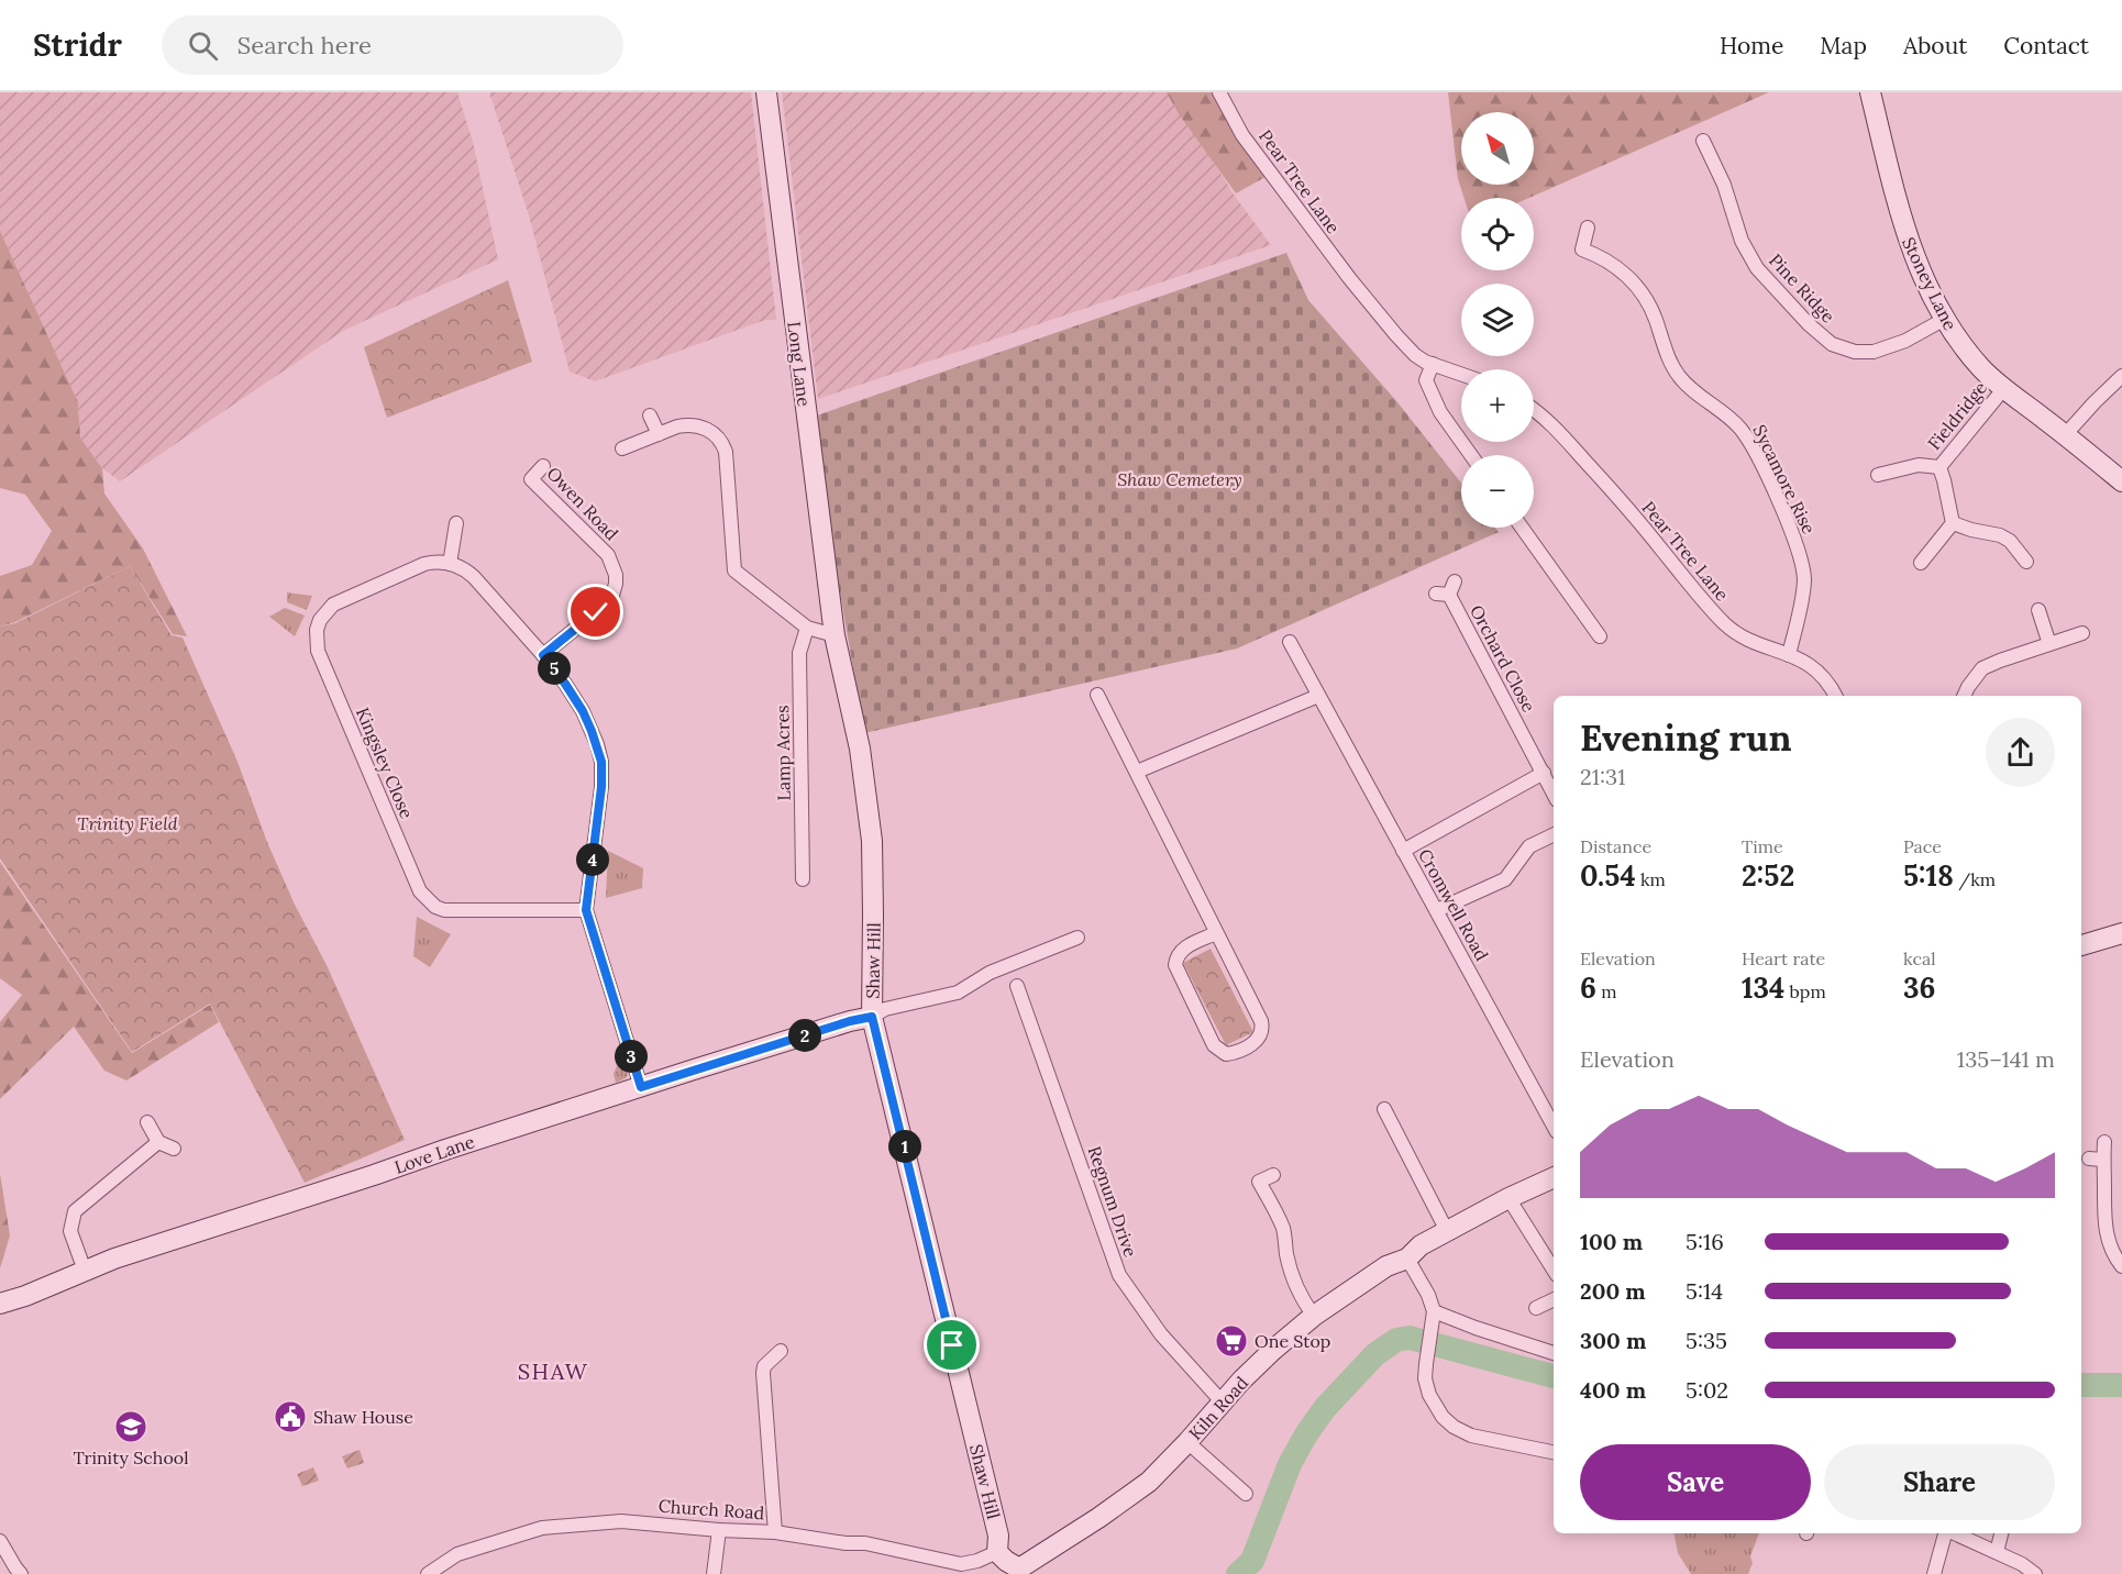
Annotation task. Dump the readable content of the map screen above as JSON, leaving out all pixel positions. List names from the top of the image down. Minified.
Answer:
{"streets":{"street":["Pear Tree Lane","Stoney Lane","Pine Ridge","Long Lane","Fieldridge","Sycamore Rise","Owen Road","Orchard Close","Lamp Acres","Kingsley Close","Cromwell Road","Shaw Hill","Love Lane","Regnum Drive","Kiln Road","Church Road"]},"crossings":[["Pear Tree Lane","Sycamore Rise"],["Stoney Lane","Pine Ridge"],["Stoney Lane","Fieldridge"],["Long Lane","Shaw Hill"],["Shaw Hill","Love Lane"],["Shaw Hill","Church Road"],["Regnum Drive","Kiln Road"]],"districts":["SHAW"],"parks":["Shaw Cemetery","Trinity Field"],"places":{"supermarket":["One Stop"],"public building":["Shaw House"],"school or university":["Trinity School"]},"north":"top left","page":{"header":"Stridr","search":"Search here","nav":["Home","Map","About","Contact"],"map_buttons":["+","−"],"pins":["5","4","2","3","1"],"heading":["Evening run","21:31"],"stats":[["Distance","0.54 km"],["Time","2:52"],["Pace","5:18 /km"],["Elevation","6 m"],["Heart rate","134 bpm"],["kcal","36"]],"chart":["Elevation","135–141 m"],"list":[{"name":"100 m","note":"5:16"},{"name":"200 m","note":"5:14"},{"name":"300 m","note":"5:35"},{"name":"400 m","note":"5:02"}],"buttons":["Save","Share"]}}
